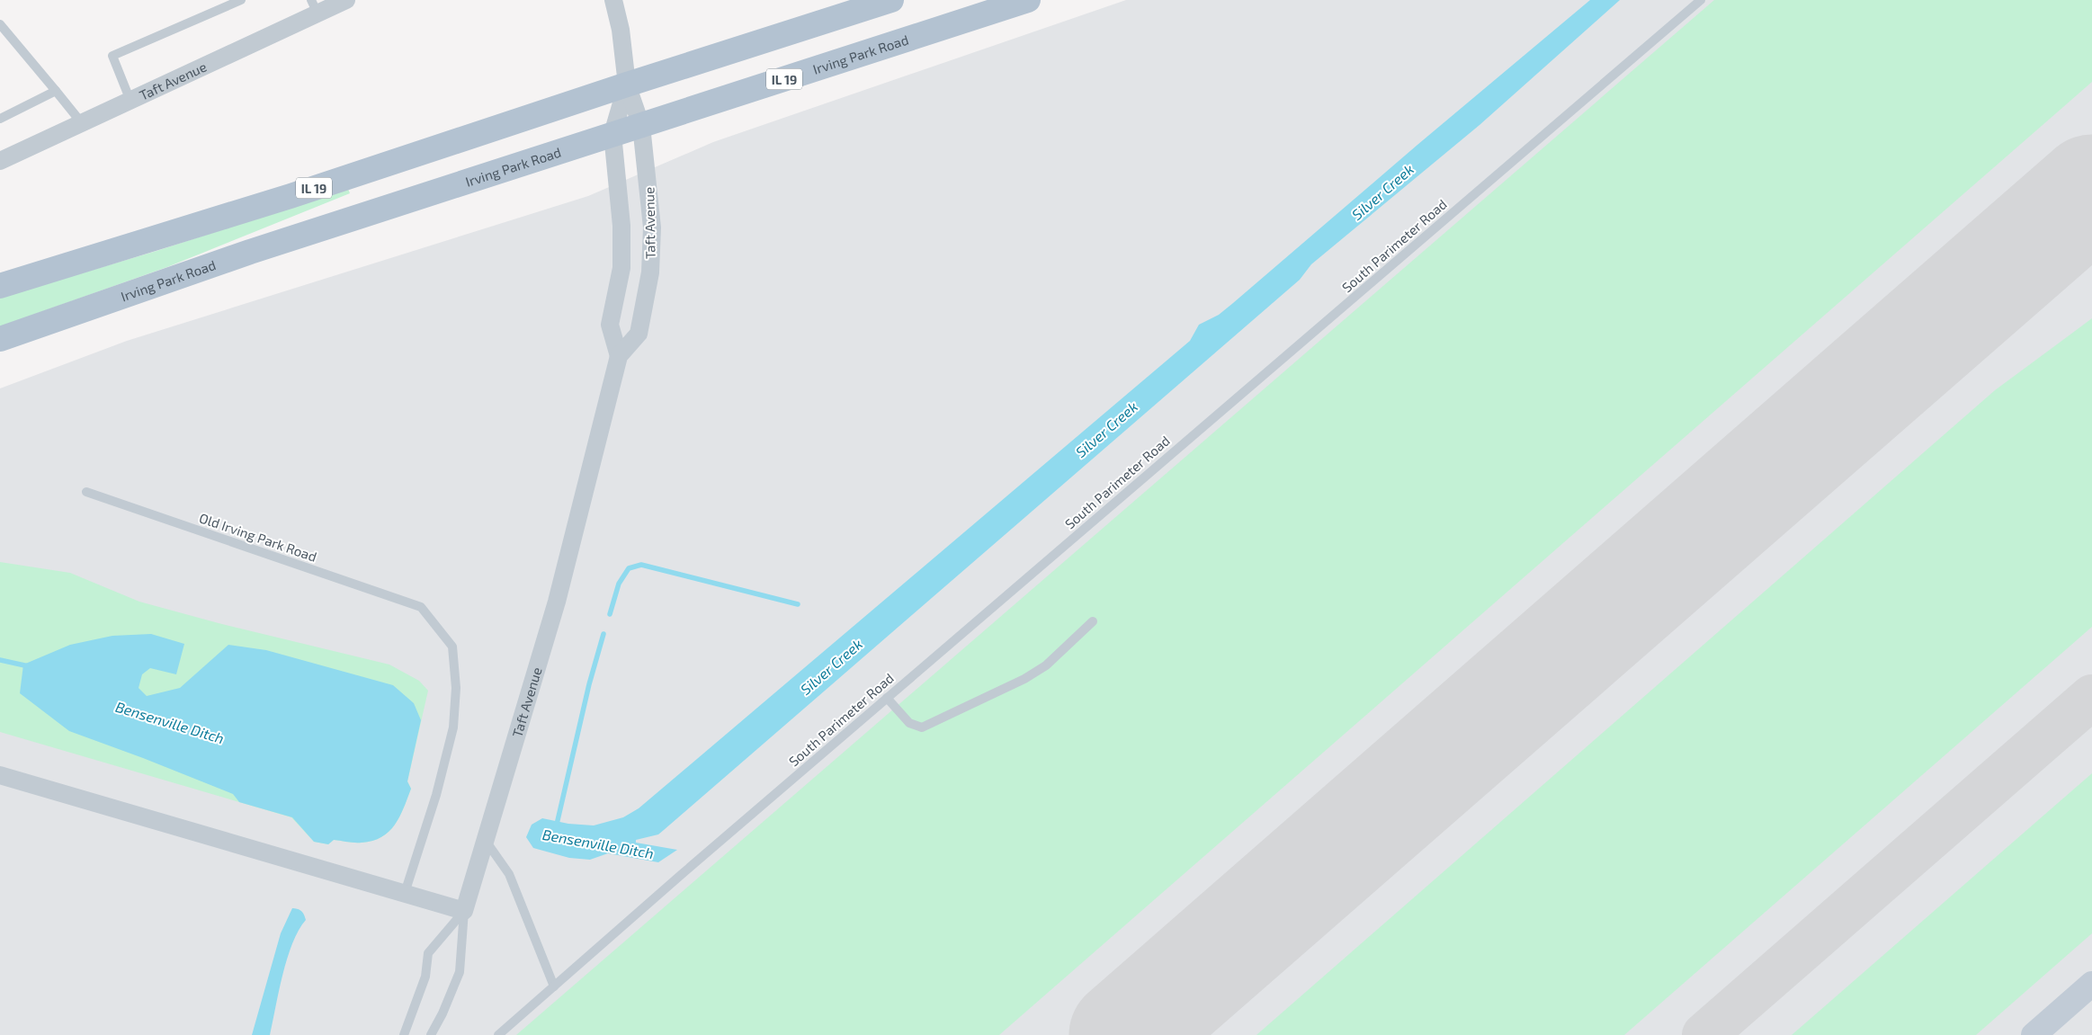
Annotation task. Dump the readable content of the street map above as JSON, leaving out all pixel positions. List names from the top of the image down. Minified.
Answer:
{"streets":{"main road":["Irving Park Road","IL 19"],"street":["Taft Avenue"],"lane":["South Parimeter Road","Old Irving Park Road"]},"crossings":[["Irving Park Road","Taft Avenue"],["IL 19","Taft Avenue"]],"water":["Silver Creek","Bensenville Ditch"]}
